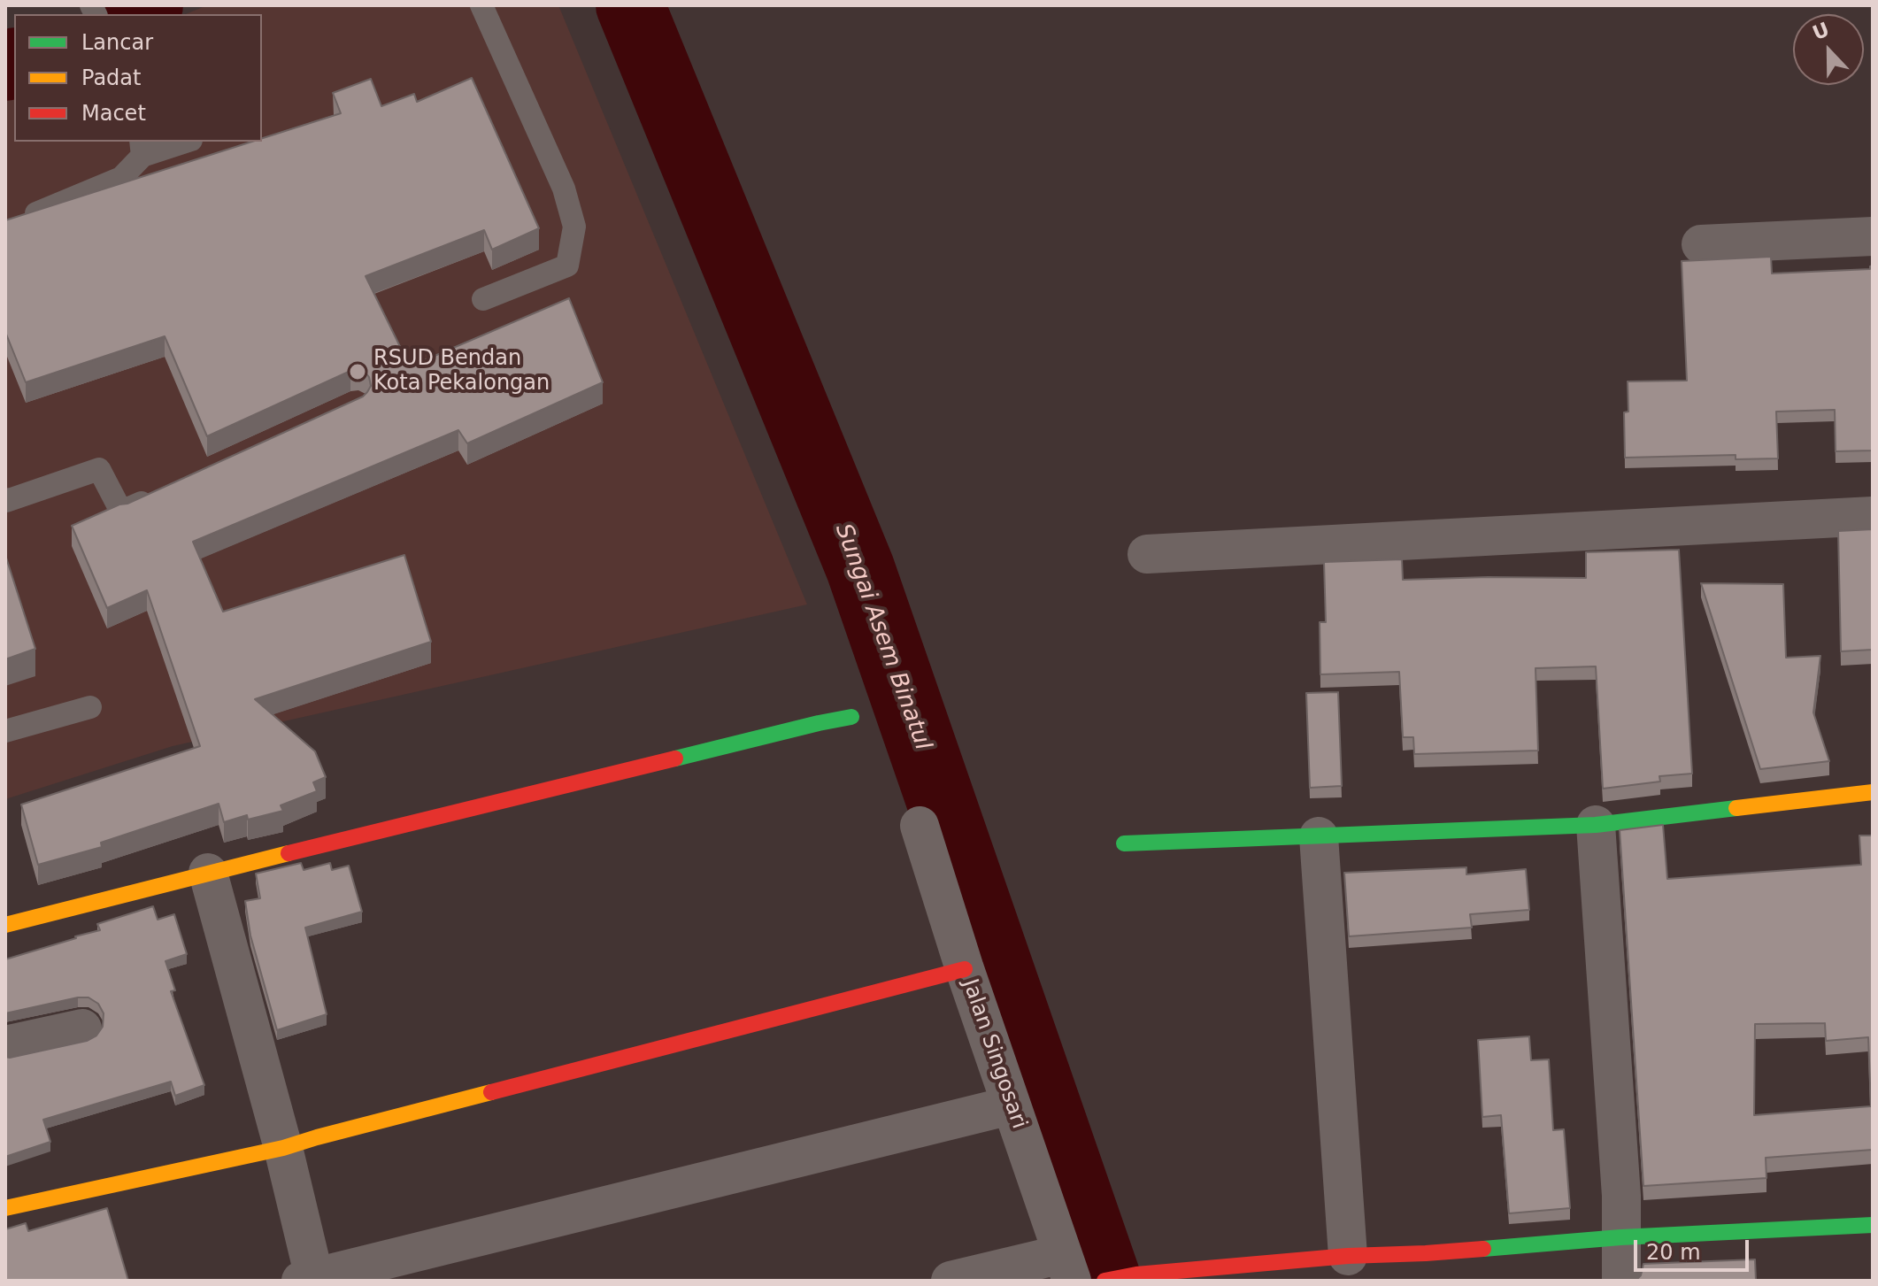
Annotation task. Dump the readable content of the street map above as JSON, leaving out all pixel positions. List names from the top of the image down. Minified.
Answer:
{"streets":{"street":["Jalan Singosari"]},"water":["Sungai Asem Binatul"],"places":["RSUD Bendan Kota Pekalongan"],"legend":["Lancar","Padat","Macet"],"scale_bar":"20 m","north":"top"}
